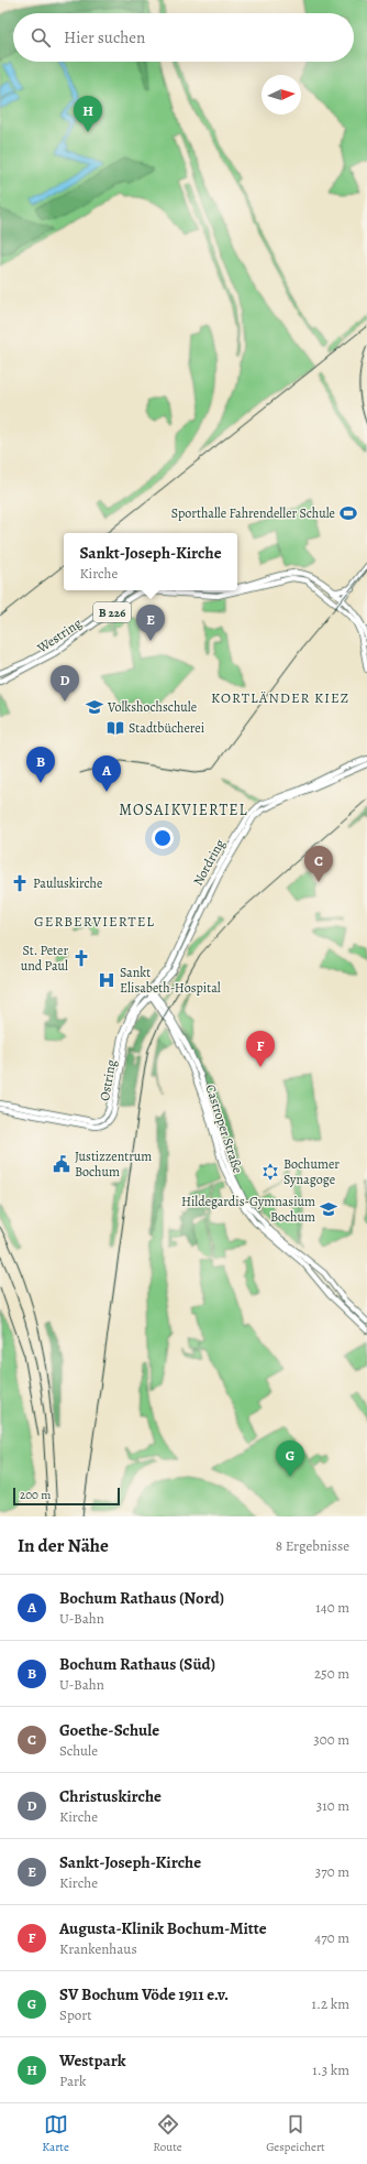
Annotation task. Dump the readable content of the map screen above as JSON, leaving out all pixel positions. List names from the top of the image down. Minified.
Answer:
{"streets":{"main road":["B 226","Westring","Nordring","Ostring","Castroper Straße"]},"crossings":[["Nordring","Castroper Straße"]],"districts":["KORTLÄNDER KIEZ","MOSAIKVIERTEL","GERBERVIERTEL"],"places":{"sports":["Sporthalle Fahrendeller Schule"],"school or university":["Volkshochschule","Hildegardis-Gymnasium Bochum"],"library":["Stadtbücherei"],"church":["Pauluskirche","St. Peter und Paul"],"hospital":["Sankt Elisabeth-Hospital"],"public building":["Justizzentrum Bochum"],"synagogue":["Bochumer Synagoge"]},"scale_bar":"200 m","north":"right","page":{"search":"Hier suchen","pins":["H","E","D","B","A","C","F","G"],"popup":["Sankt-Joseph-Kirche","Kirche"],"scale":"200 m","heading":["In der Nähe","8 Ergebnisse"],"list":[{"mark":"A","name":"Bochum Rathaus (Nord)","note":"U-Bahn","value":"140 m"},{"mark":"B","name":"Bochum Rathaus (Süd)","note":"U-Bahn","value":"250 m"},{"mark":"C","name":"Goethe-Schule","note":"Schule","value":"300 m"},{"mark":"D","name":"Christuskirche","note":"Kirche","value":"310 m"},{"mark":"E","name":"Sankt-Joseph-Kirche","note":"Kirche","value":"370 m"},{"mark":"F","name":"Augusta-Klinik Bochum-Mitte","note":"Krankenhaus","value":"470 m"},{"mark":"G","name":"SV Bochum Vöde 1911 e.v.","note":"Sport","value":"1.2 km"},{"mark":"H","name":"Westpark","note":"Park","value":"1.3 km"}],"nav":["Karte","Route","Gespeichert"]}}
